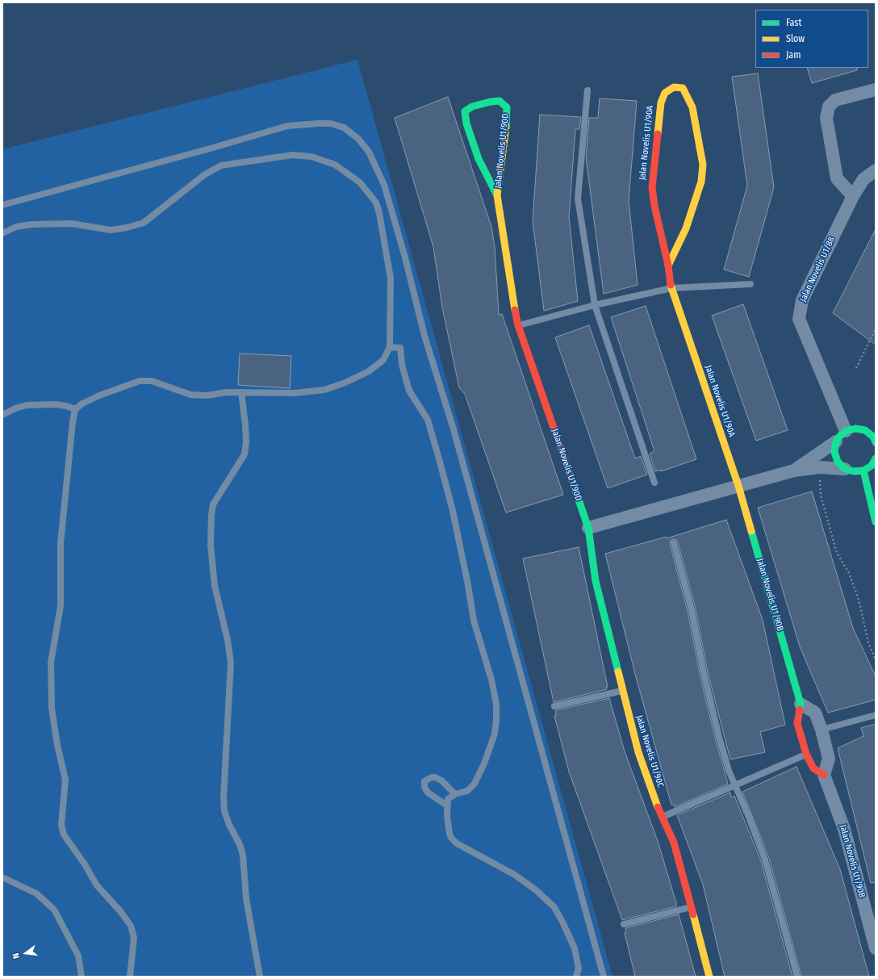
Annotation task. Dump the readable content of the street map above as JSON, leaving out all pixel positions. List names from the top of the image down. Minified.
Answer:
{"streets":{"street":["Jalan Novelis U1/90A","Jalan Novelis U1/90D","Jalan Novelis U1/88","Jalan Novelis U1/90B","Jalan Novelis U1/90C"]},"crossings":[["Jalan Novelis U1/90A","Jalan Novelis U1/90B"],["Jalan Novelis U1/90D","Jalan Novelis U1/90C"]],"legend":["Fast","Slow","Jam"],"north":"left"}
